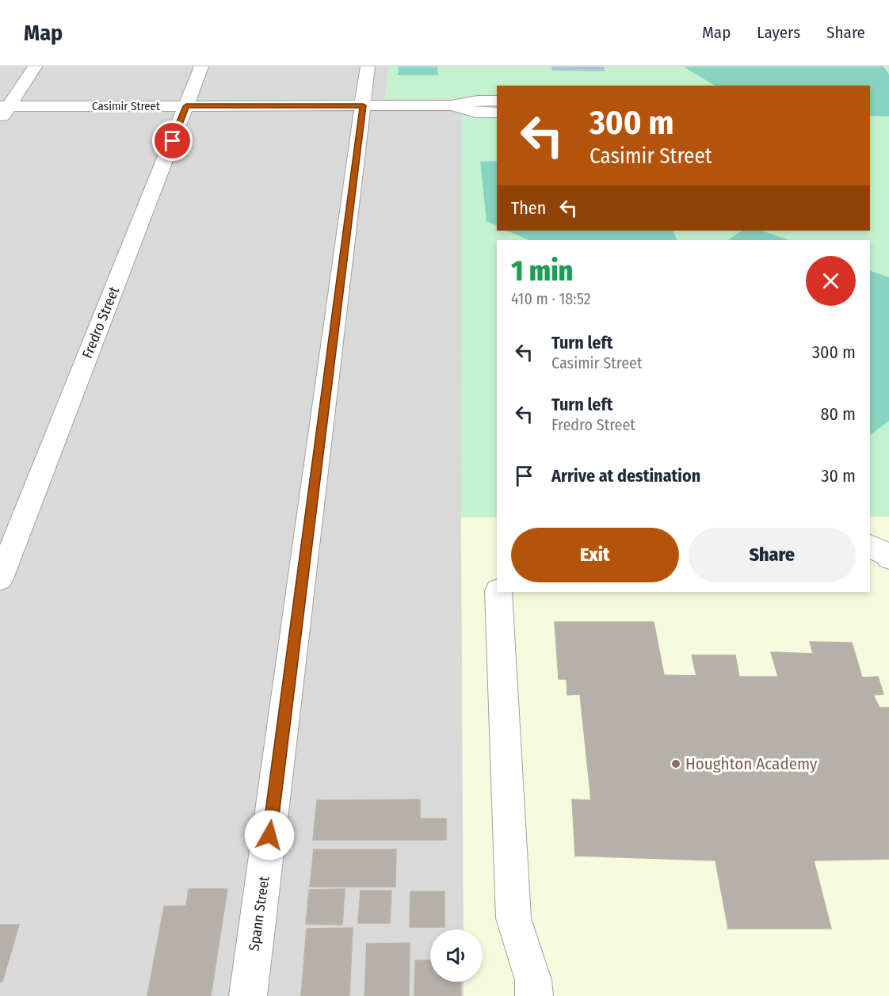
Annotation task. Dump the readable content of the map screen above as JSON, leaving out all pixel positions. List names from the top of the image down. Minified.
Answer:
{"streets":{"street":["Casimir Street","Fredro Street","Spann Street"]},"crossings":[["Casimir Street","Fredro Street"],["Casimir Street","Spann Street"]],"places":["Houghton Academy"],"page":{"header":"Map","nav":["Map","Layers","Share"],"turn":["300 m","Casimir Street"],"then":"Then","heading":["1 min","410 m · 18:52"],"list":[{"name":"Turn left","note":"Casimir Street","value":"300 m"},{"name":"Turn left","note":"Fredro Street","value":"80 m"},{"name":"Arrive at destination","value":"30 m"}],"buttons":["Exit","Share"]}}
